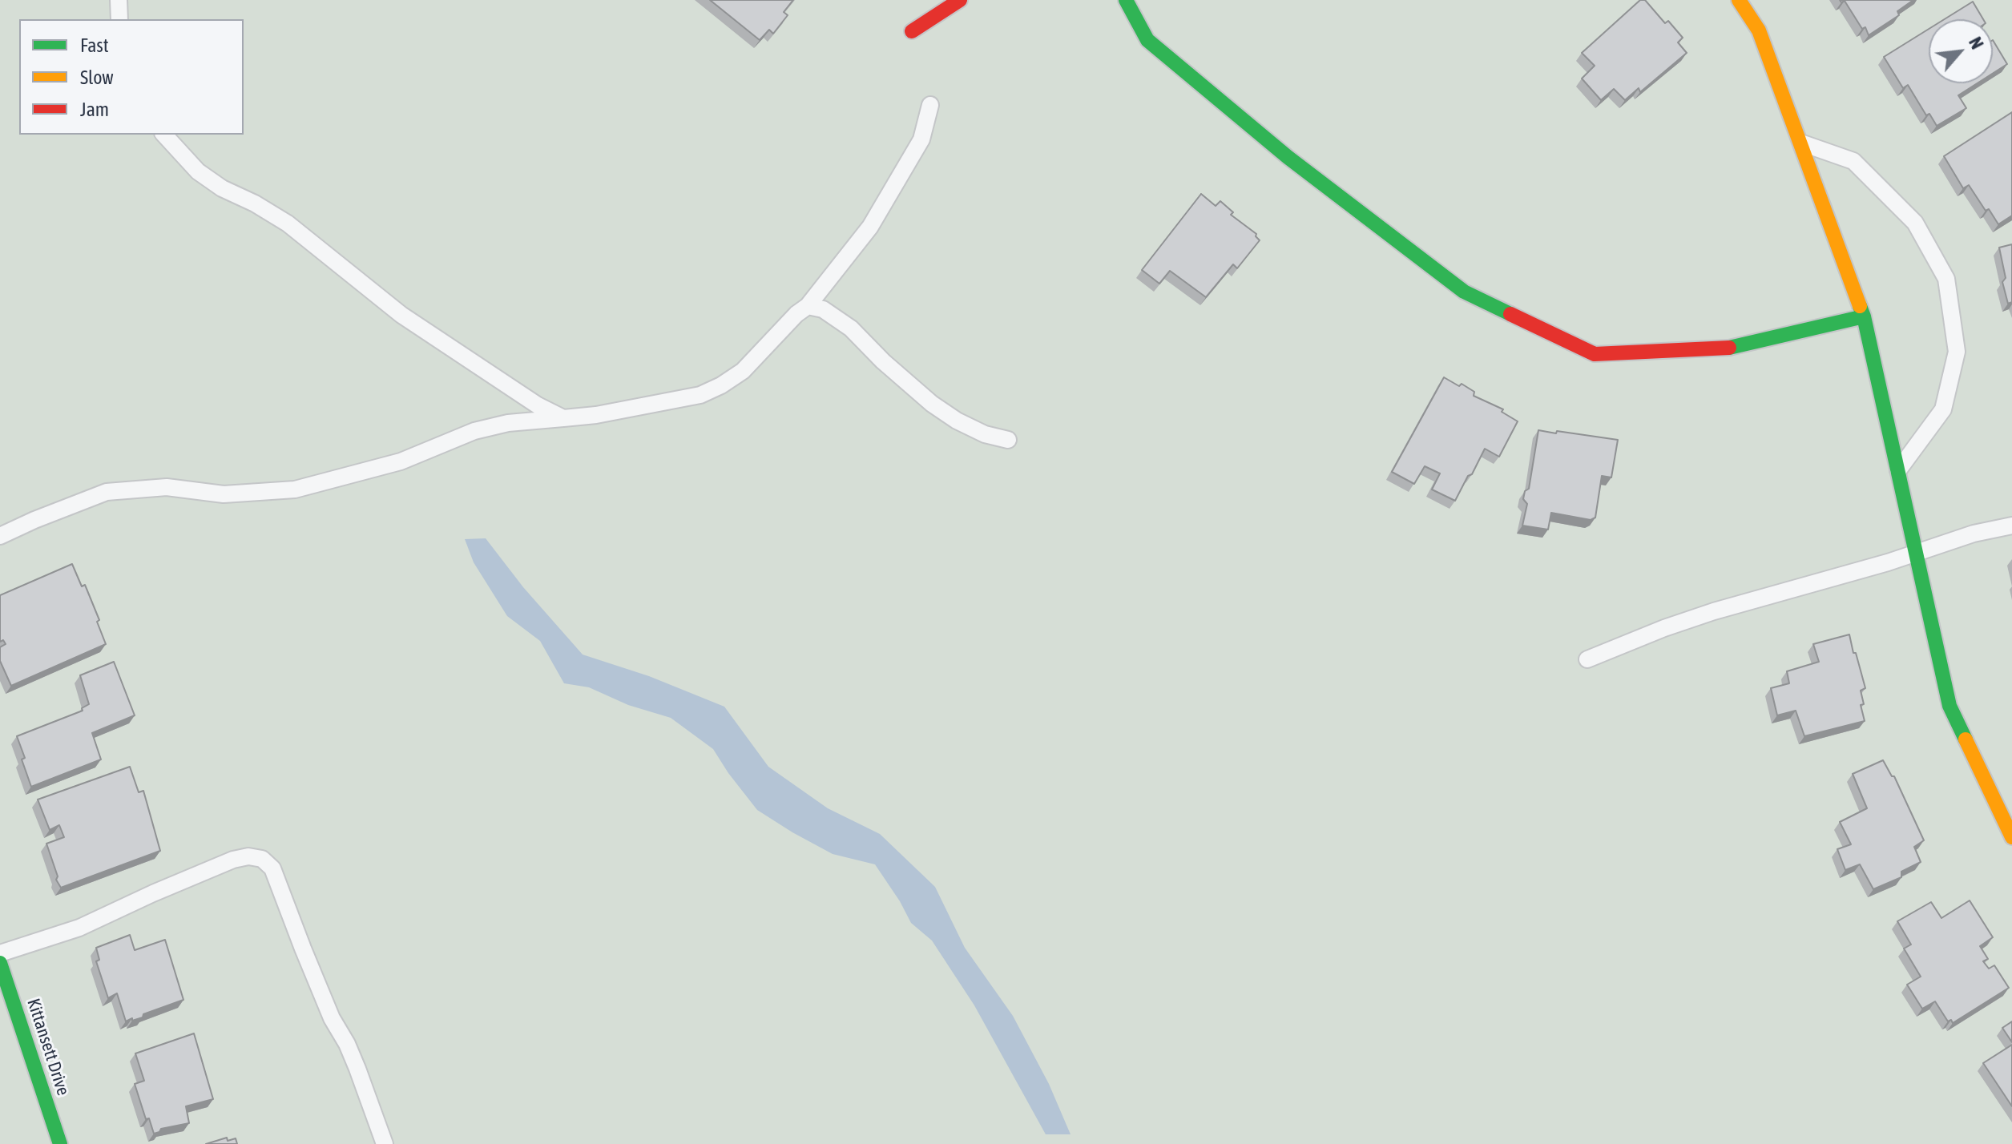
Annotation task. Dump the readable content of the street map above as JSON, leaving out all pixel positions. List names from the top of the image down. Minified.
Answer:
{"streets":{"street":["Kittansett Drive"]},"legend":["Fast","Slow","Jam"],"north":"top right"}
